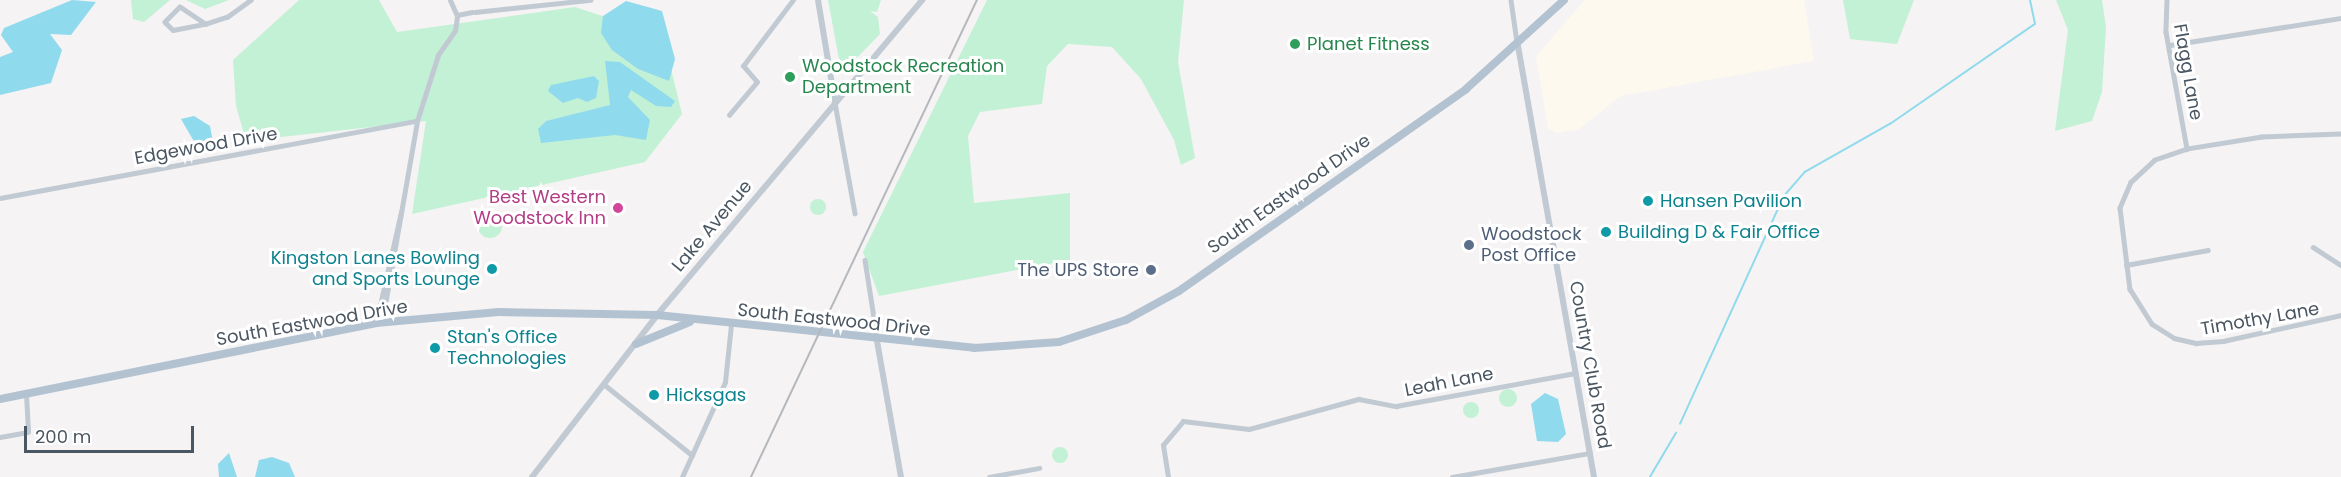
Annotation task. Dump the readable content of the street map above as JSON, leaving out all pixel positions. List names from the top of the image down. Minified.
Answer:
{"streets":{"main road":["South Eastwood Drive"],"street":["Flagg Lane","Edgewood Drive","Lake Avenue","Timothy Lane","Country Club Road","Leah Lane"]},"crossings":[["South Eastwood Drive","Lake Avenue"],["South Eastwood Drive","Country Club Road"],["Country Club Road","Leah Lane"]],"places":["Planet Fitness","Woodstock Recreation Department","Hansen Pavilion","Best Western Woodstock Inn","Building D & Fair Office","Woodstock Post Office","Kingston Lanes Bowling and Sports Lounge","The UPS Store","Stan's Office Technologies","Hicksgas"],"scale_bar":"200 m"}
